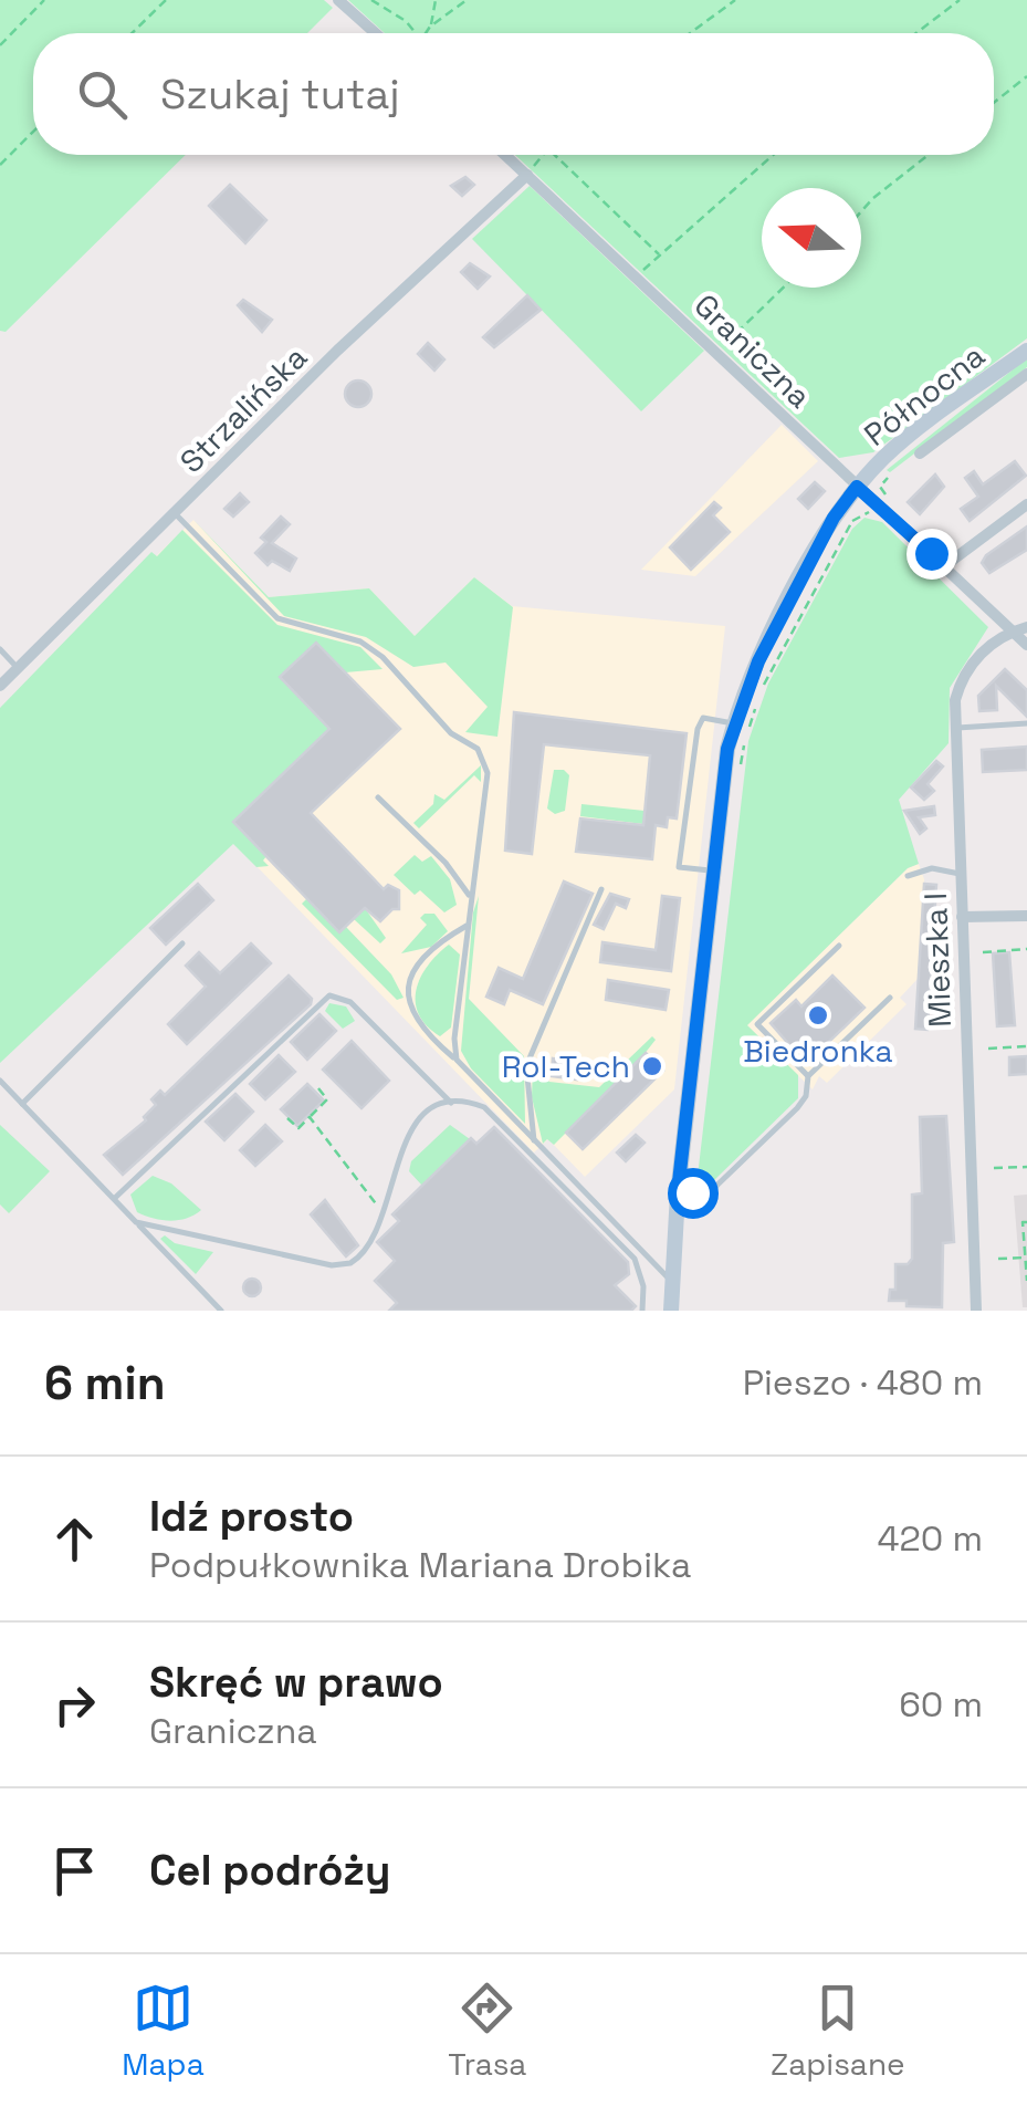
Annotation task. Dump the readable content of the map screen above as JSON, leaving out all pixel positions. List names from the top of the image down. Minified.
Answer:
{"streets":{"main road":["Północna"],"street":["Graniczna","Strzalińska","Mieszka I"]},"crossings":[["Graniczna","Północna"],["Graniczna","Strzalińska"],["Graniczna","Mieszka I"]],"places":["Biedronka","Rol-Tech"],"north":"left","page":{"search":"Szukaj tutaj","heading":["6 min","Pieszo · 480 m"],"list":[["Idź prosto","Podpułkownika Mariana Drobika","420 m"],["Skręć w prawo","Graniczna","60 m"],"Cel podróży"],"nav":["Mapa","Trasa","Zapisane"]}}
